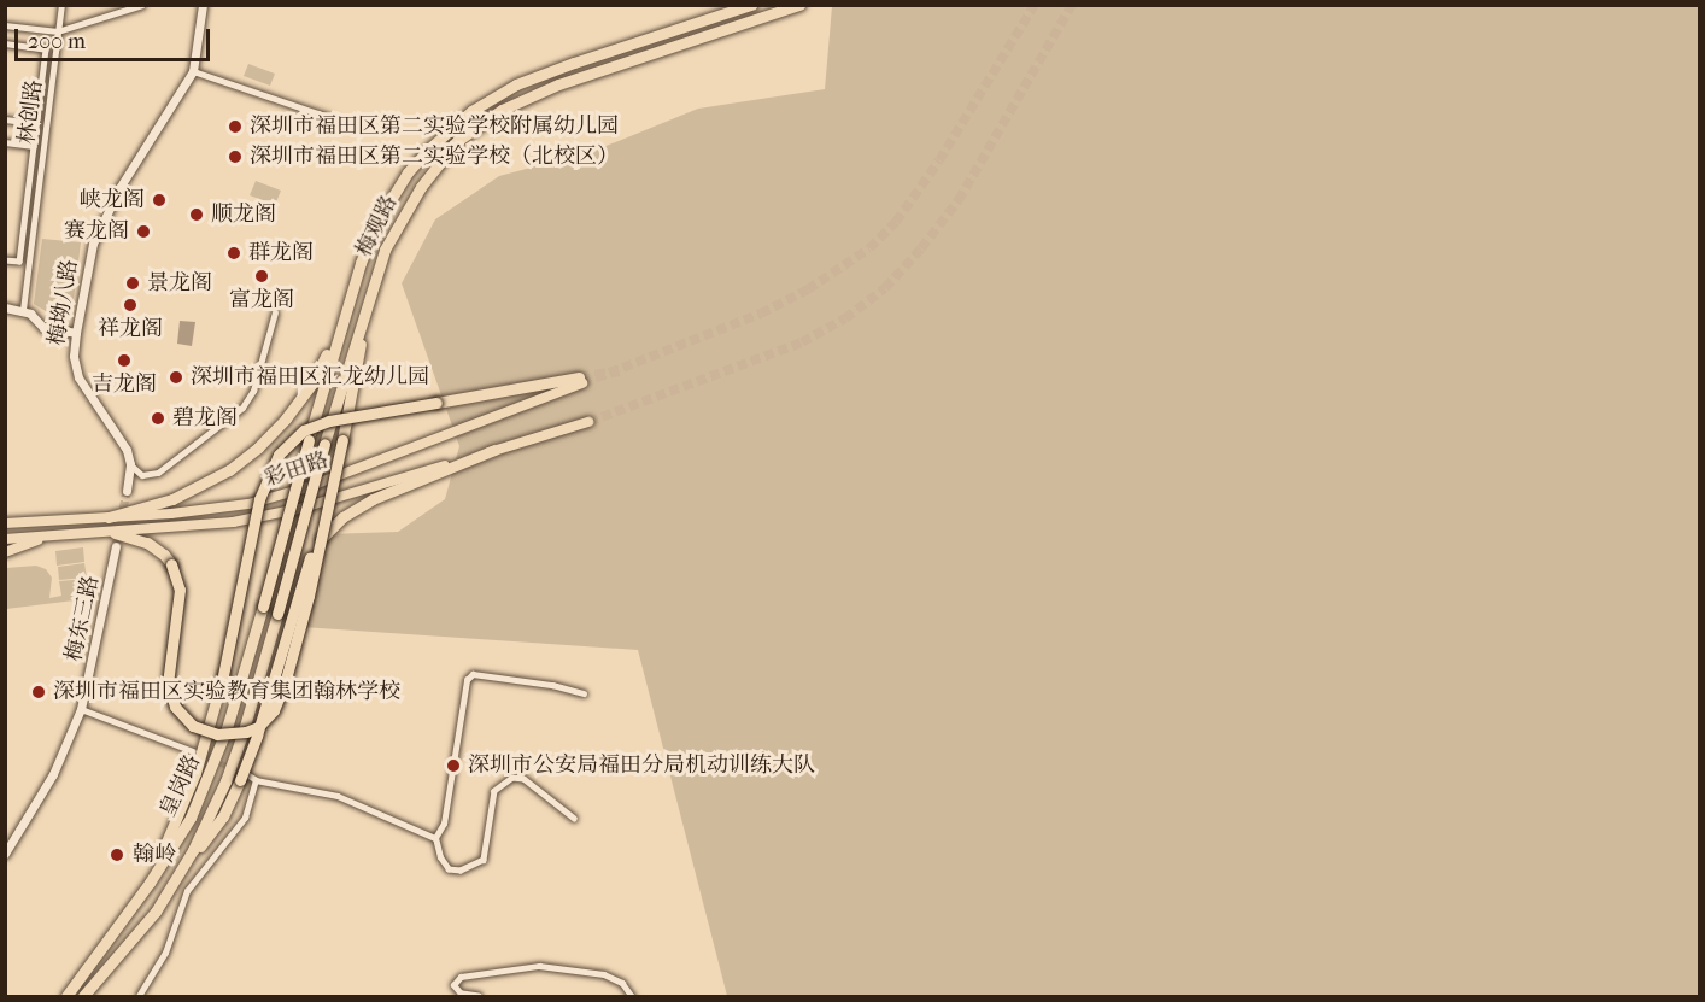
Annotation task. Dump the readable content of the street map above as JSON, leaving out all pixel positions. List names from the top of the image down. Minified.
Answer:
{"streets":{"highway":["梅观路","皇岗路"],"main road":["彩田路"],"street":["林创路","梅坳八路","梅东三路"]},"crossings":[["梅观路","皇岗路"]],"places":["深圳市福田区第二实验学校附属幼儿园","深圳市福田区第二实验学校（北校区）","峡龙阁","顺龙阁","赛龙阁","群龙阁","富龙阁","景龙阁","祥龙阁","吉龙阁","深圳市福田区汇龙幼儿园","碧龙阁","深圳市福田区实验教育集团翰林学校","深圳市公安局福田分局机动训练大队","翰岭"],"scale_bar":"200 m"}
